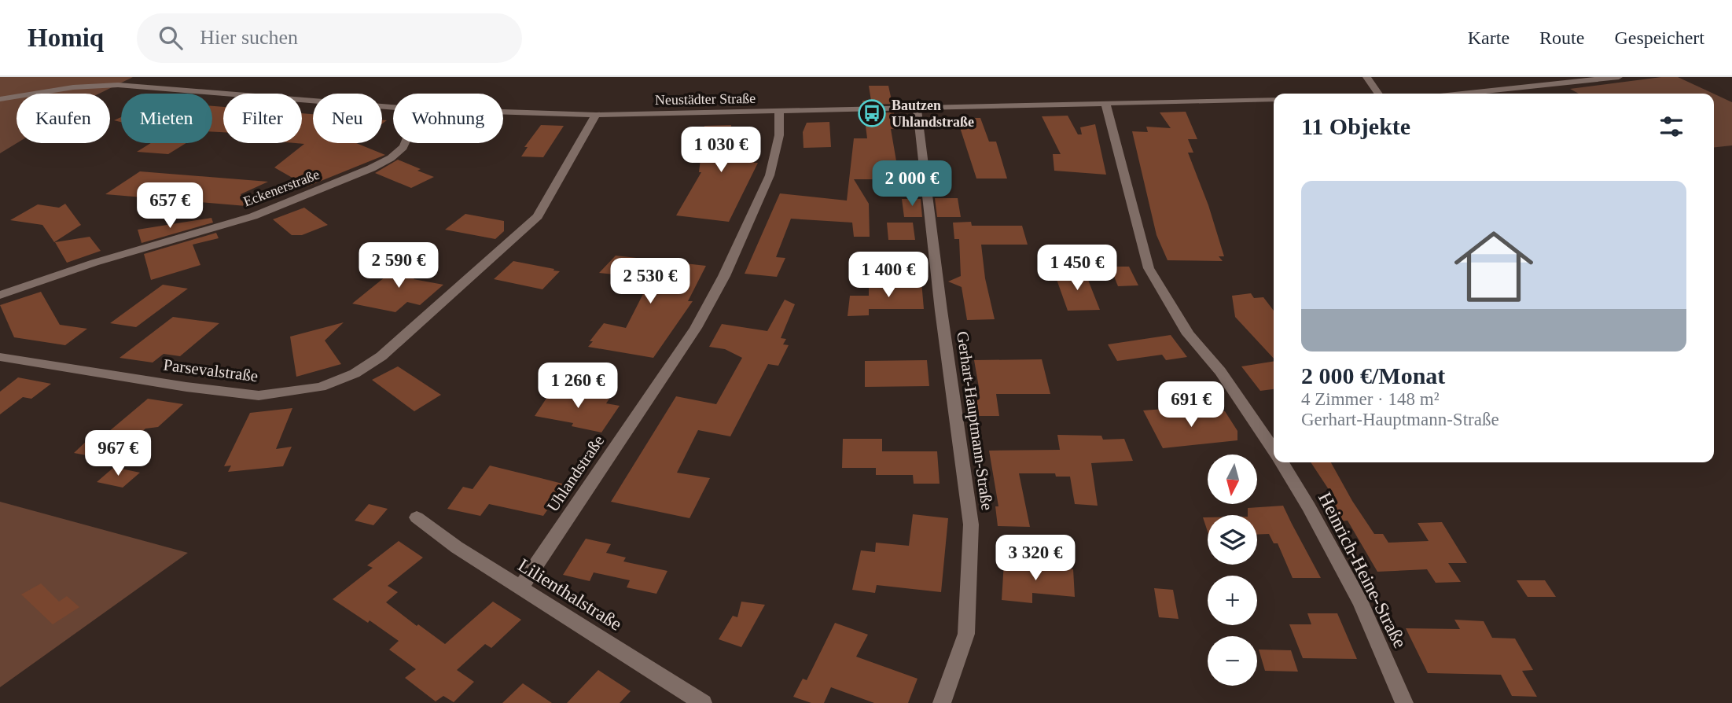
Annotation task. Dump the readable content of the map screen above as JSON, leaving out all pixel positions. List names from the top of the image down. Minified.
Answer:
{"streets":{"street":["Neustädter Straße","Eckenerstraße","Parsevalstraße","Gerhart-Hauptmann-Straße","Uhlandstraße","Heinrich-Heine-Straße","Lilienthalstraße"]},"crossings":[["Neustädter Straße","Parsevalstraße"],["Neustädter Straße","Gerhart-Hauptmann-Straße"],["Neustädter Straße","Uhlandstraße"],["Neustädter Straße","Heinrich-Heine-Straße"],["Uhlandstraße","Lilienthalstraße"]],"places":{"bus stop":["Bautzen Uhlandstraße"]},"north":"bottom","page":{"header":"Homiq","search":"Hier suchen","nav":["Karte","Route","Gespeichert"],"chip":["Kaufen","Mieten","Filter","Neu","Wohnung"],"heading":"11 Objekte","price":["1 030 €","2 000 €","657 €","2 590 €","1 450 €","1 400 €","2 530 €","1 260 €","691 €","967 €","3 320 €"],"list":[{"name":"2 000 €/Monat","note":"4 Zimmer · 148 m² · Gerhart-Hauptmann-Straße"}],"map_buttons":["+","−"]}}
